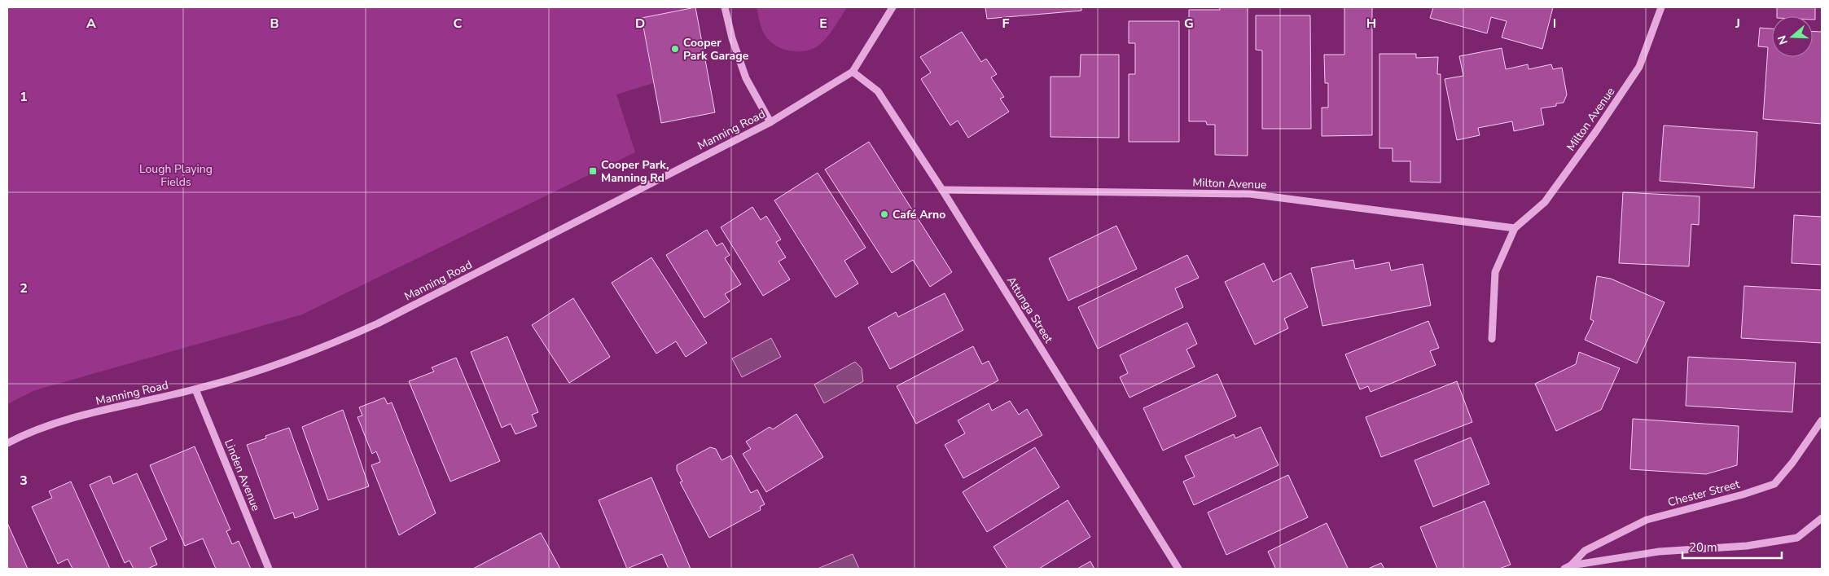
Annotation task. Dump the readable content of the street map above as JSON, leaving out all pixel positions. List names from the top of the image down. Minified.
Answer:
{"streets":{"street":["Milton Avenue","Manning Road","Attunga Street","Linden Avenue","Chester Street"]},"crossings":[["Milton Avenue","Attunga Street"],["Manning Road","Attunga Street"],["Manning Road","Linden Avenue"]],"parks":["Lough Playing Fields"],"places":{"other":["Cooper Park Garage","Café Arno"],"transit":["Cooper Park, Manning Rd"]},"scale_bar":"20 m","north":"left","grid":{"columns":["A","B","C","D","E","F","G","H","I","J"],"rows":["1","2","3"]}}
